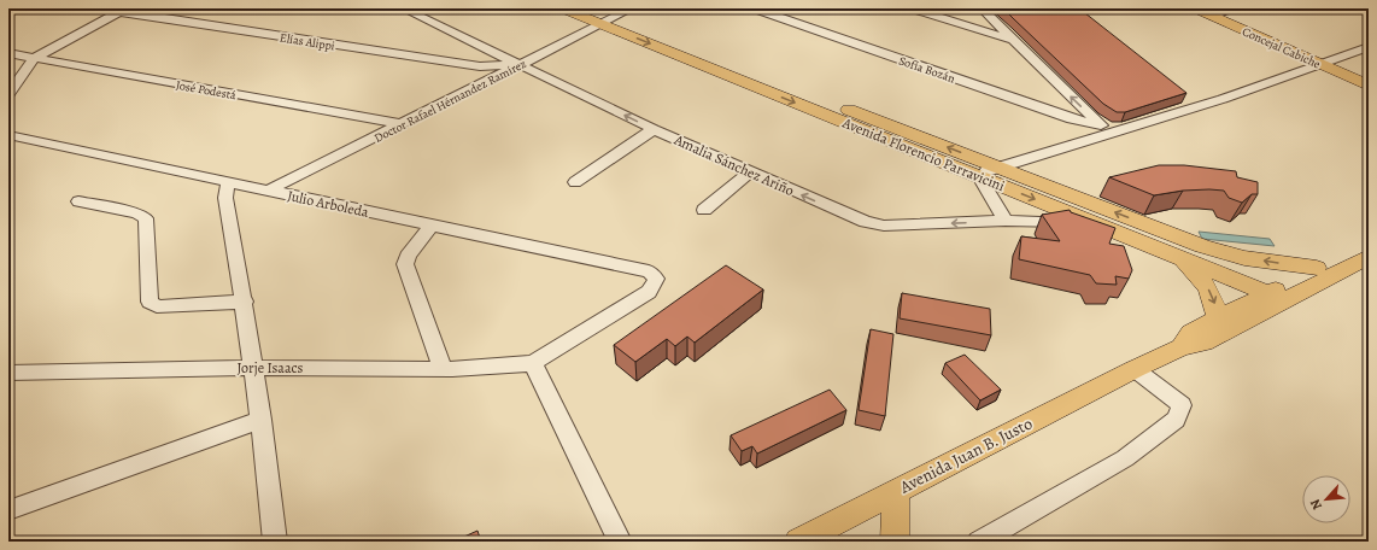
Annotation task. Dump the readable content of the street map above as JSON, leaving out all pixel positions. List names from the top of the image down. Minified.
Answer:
{"streets":{"main road":["Concejal Cabiche","Avenida Florencio Parravicini","Avenida Juan B. Justo"],"street":["Elías Alippi","Sofía Bozán","José Podestá","Doctor Rafael Hérnandez Ramírez","Amalia Sánchez Ariño","Julio Arboleda","Jorje Isaacs"]},"crossings":[["Elías Alippi","Doctor Rafael Hérnandez Ramírez"],["Elías Alippi","Amalia Sánchez Ariño"],["José Podestá","Doctor Rafael Hérnandez Ramírez"],["Doctor Rafael Hérnandez Ramírez","Avenida Florencio Parravicini"],["Doctor Rafael Hérnandez Ramírez","Amalia Sánchez Ariño"],["Doctor Rafael Hérnandez Ramírez","Julio Arboleda"],["Avenida Florencio Parravicini","Amalia Sánchez Ariño"],["Avenida Florencio Parravicini","Avenida Juan B. Justo"],["Julio Arboleda","Jorje Isaacs"]],"one_way":["Amalia Sánchez Ariño"],"north":"bottom left"}
